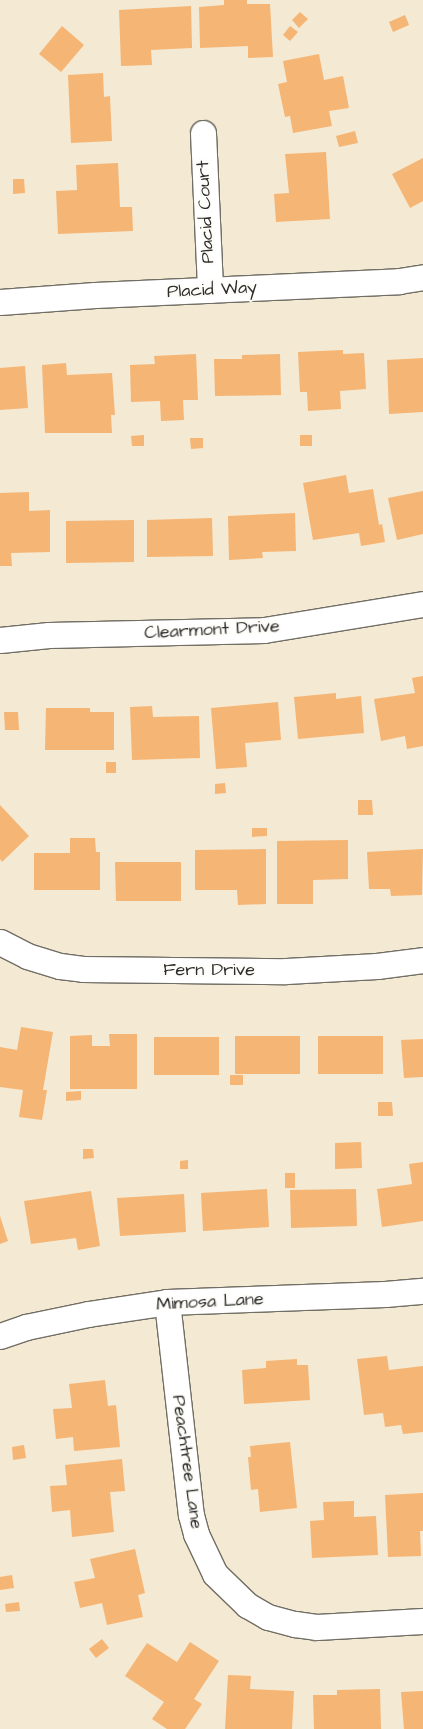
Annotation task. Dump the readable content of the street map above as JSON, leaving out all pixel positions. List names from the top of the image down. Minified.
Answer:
{"streets":{"street":["Placid Court","Placid Way","Clearmont Drive","Fern Drive","Mimosa Lane","Peachtree Lane"]},"crossings":[["Placid Court","Placid Way"],["Mimosa Lane","Peachtree Lane"]]}
